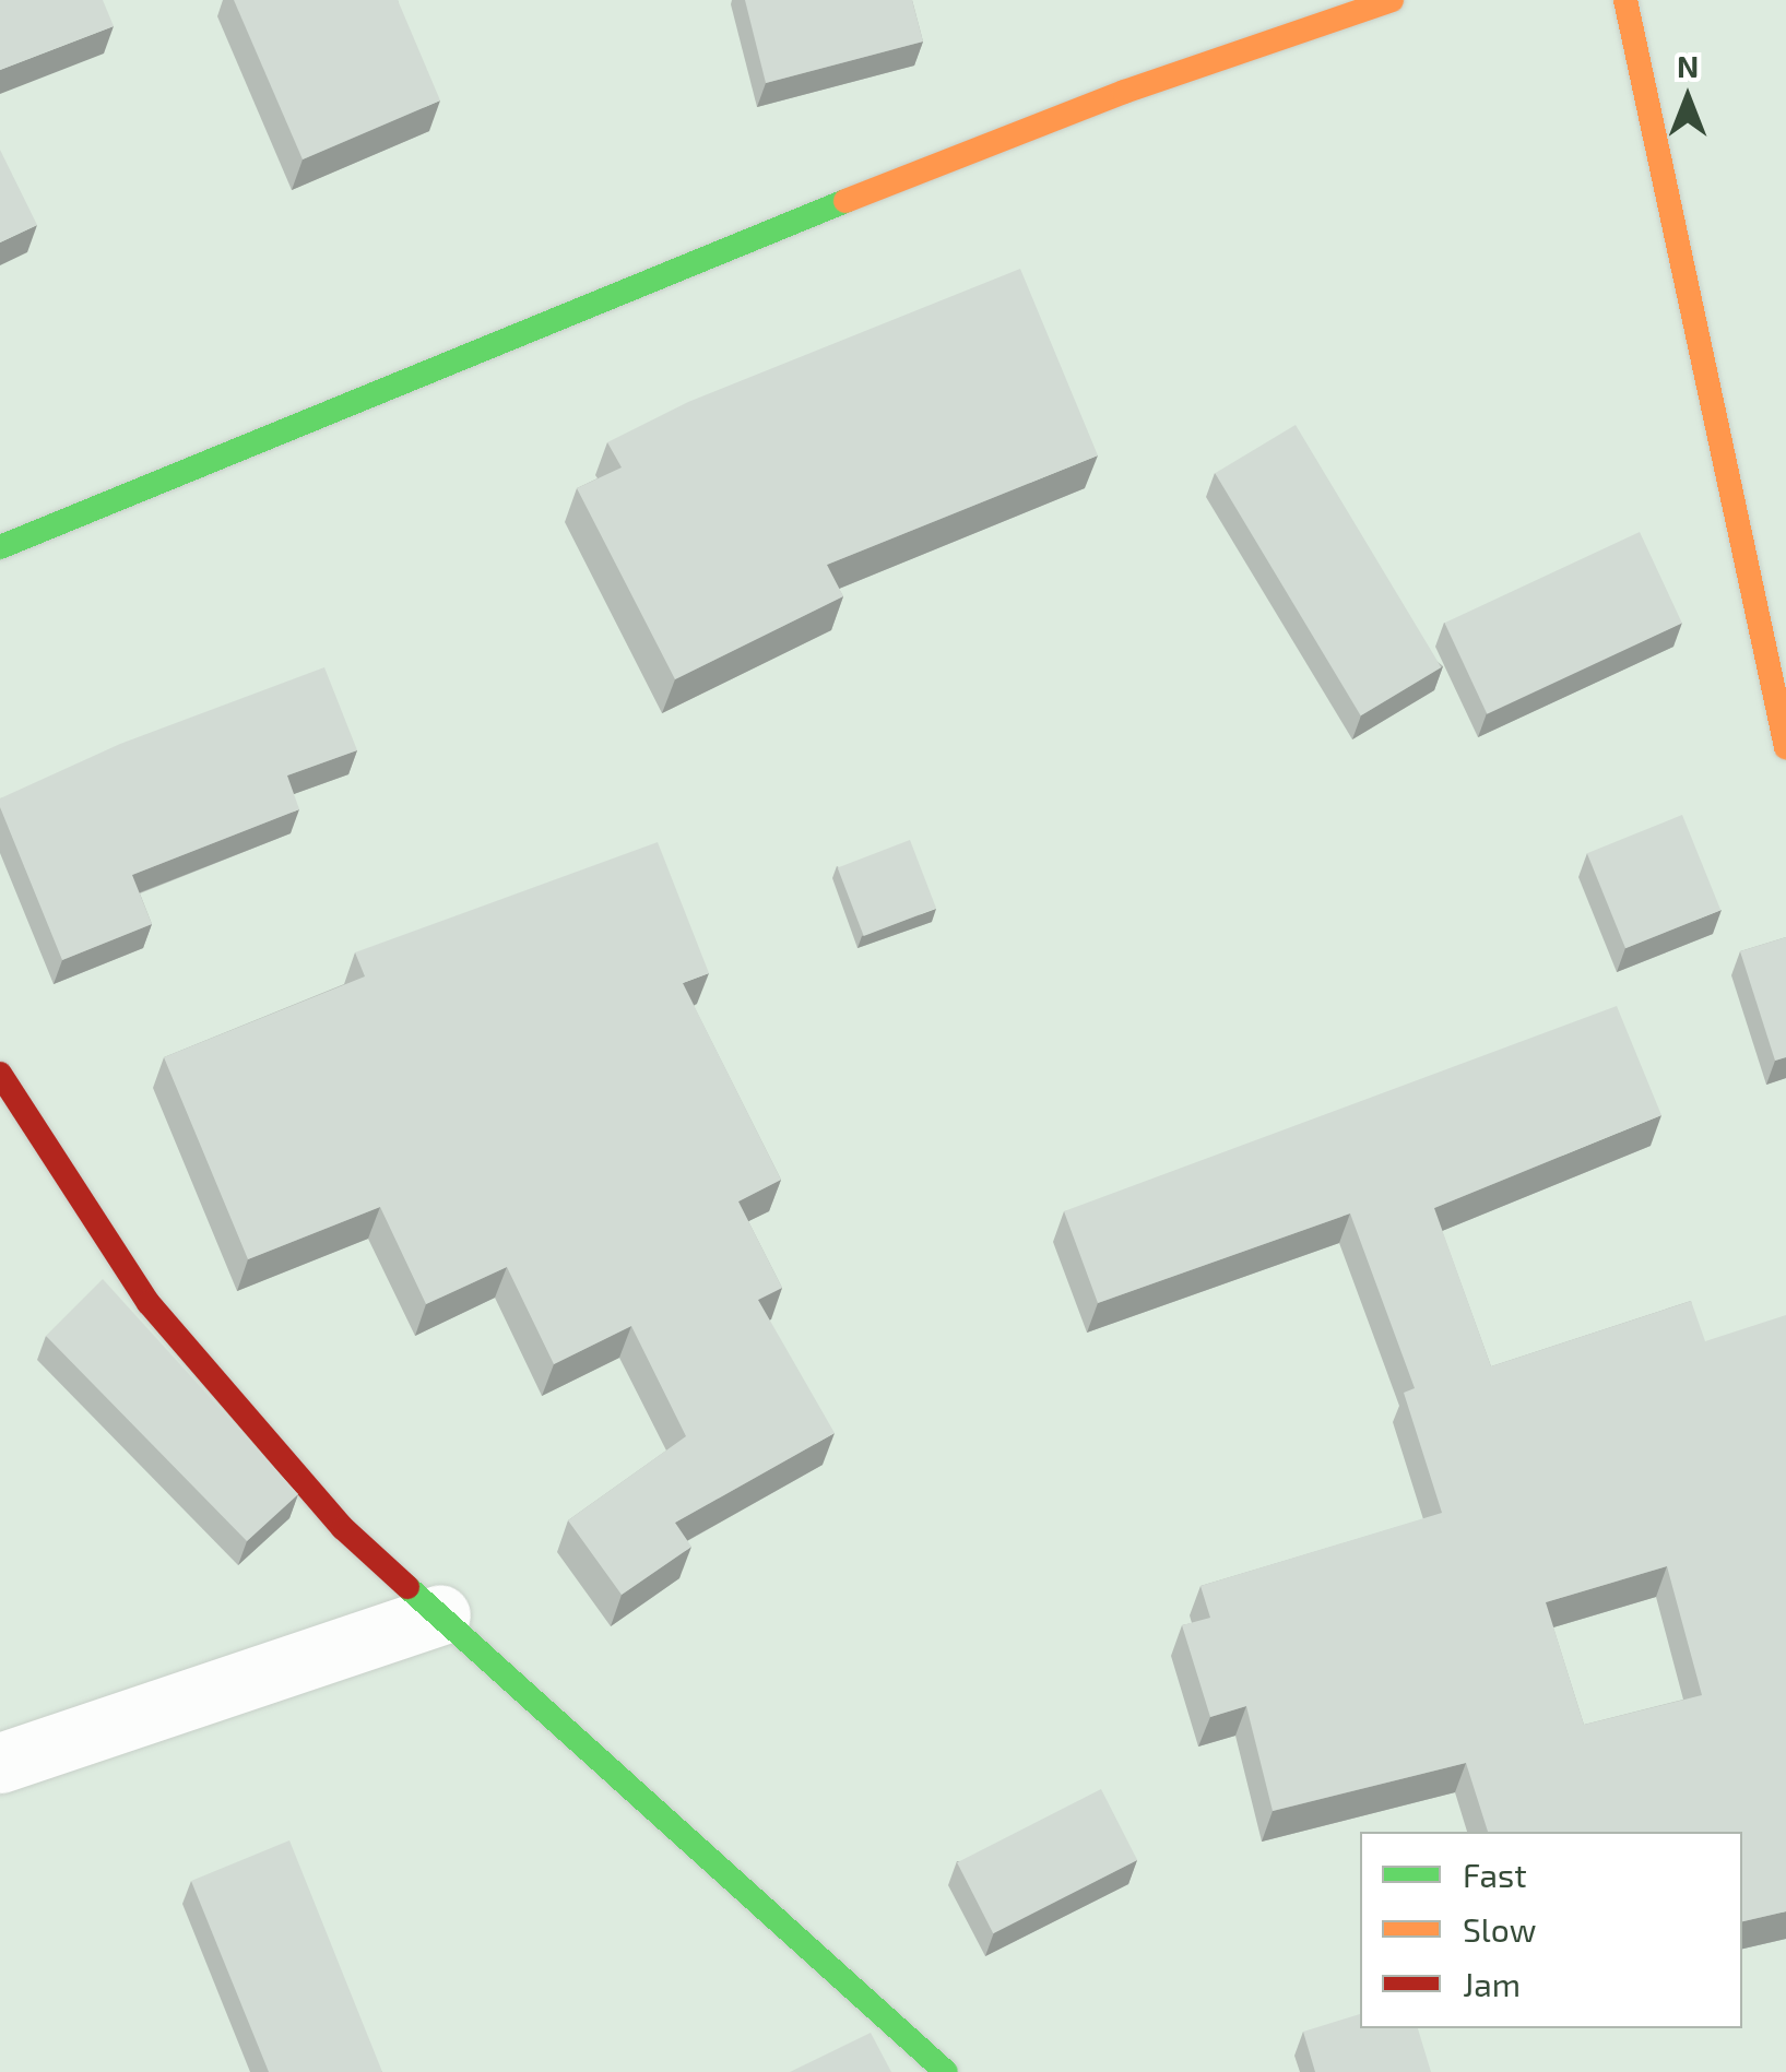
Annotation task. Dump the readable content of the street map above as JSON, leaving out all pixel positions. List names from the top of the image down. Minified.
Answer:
{"legend":["Fast","Slow","Jam"],"north":"top"}
